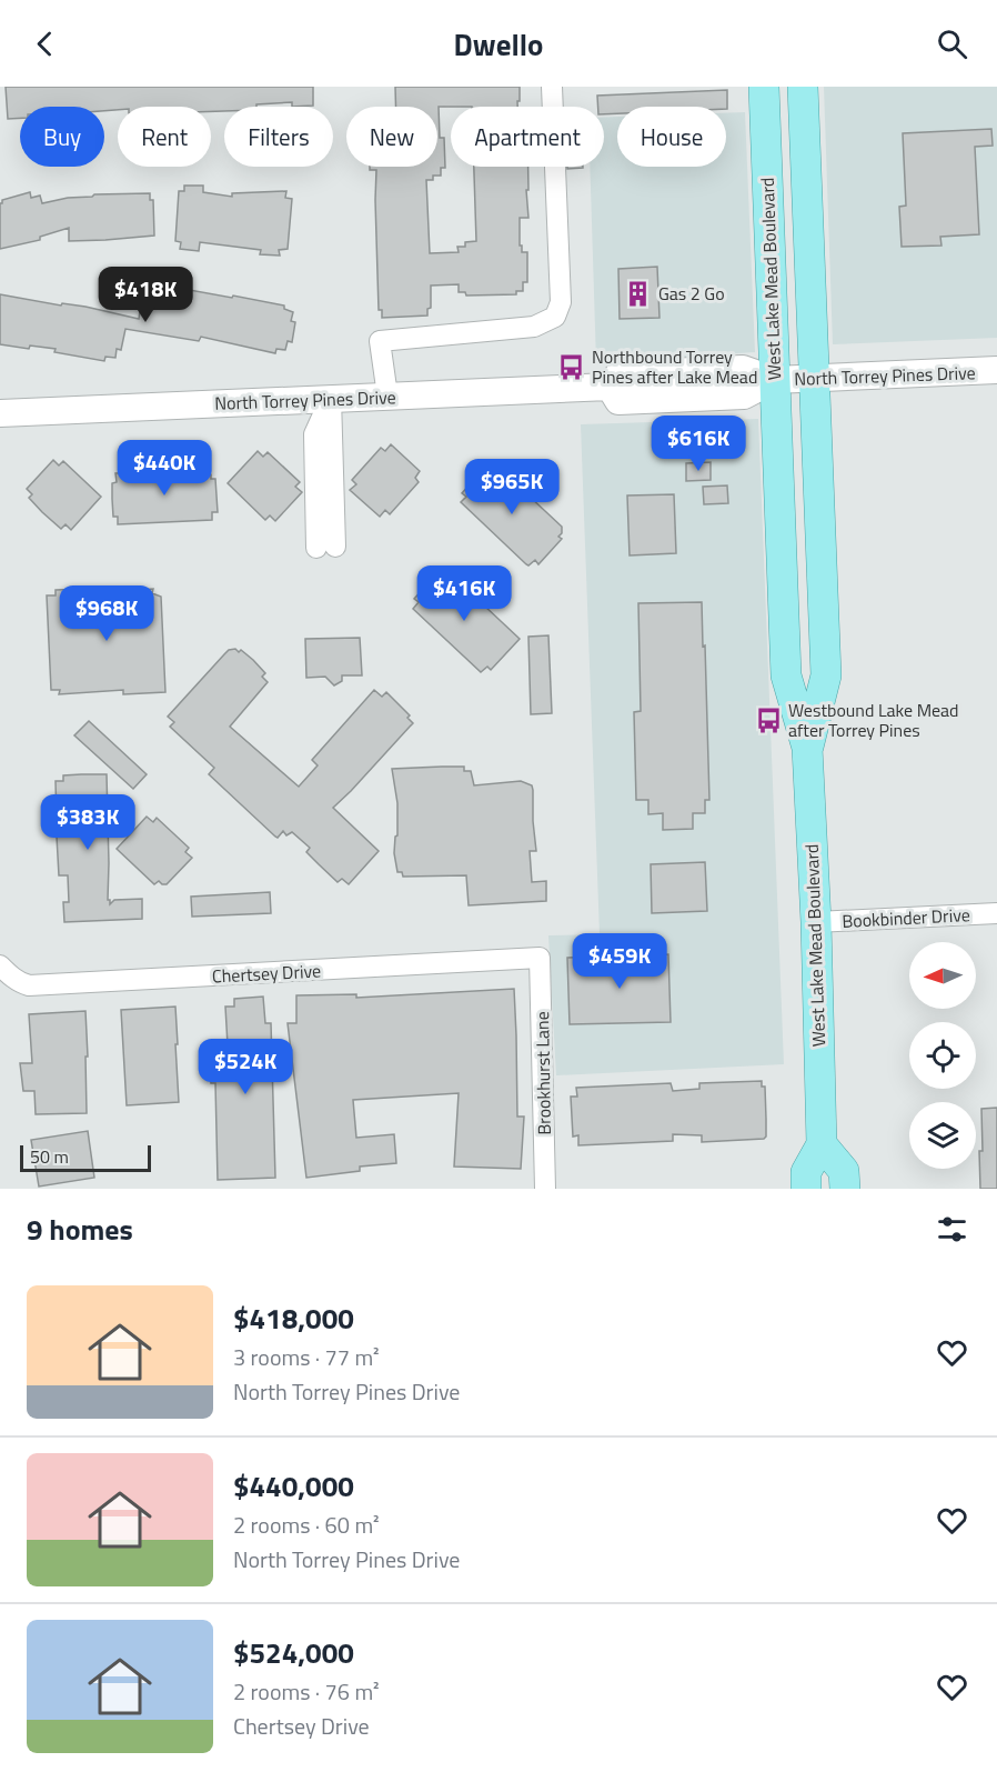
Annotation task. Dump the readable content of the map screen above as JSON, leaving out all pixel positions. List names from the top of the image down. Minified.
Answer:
{"streets":{"main road":["West Lake Mead Boulevard","North Torrey Pines Drive"],"street":["Bookbinder Drive","Chertsey Drive","Brookhurst Lane"]},"crossings":[["West Lake Mead Boulevard","North Torrey Pines Drive"],["West Lake Mead Boulevard","Bookbinder Drive"],["Chertsey Drive","Brookhurst Lane"]],"places":{"building":["Gas 2 Go"],"bus stop":["Northbound Torrey Pines after Lake Mead","Westbound Lake Mead after Torrey Pines"]},"scale_bar":"50 m","north":"left","page":{"header":"Dwello","chip":["Buy","Rent","Filters","New","Apartment","House"],"price":["$418K","$616K","$440K","$965K","$416K","$968K","$383K","$459K","$524K"],"scale":"50 m","heading":"9 homes","list":[{"name":"$418,000","note":"3 rooms · 77 m² · North Torrey Pines Drive"},{"name":"$440,000","note":"2 rooms · 60 m² · North Torrey Pines Drive"},{"name":"$524,000","note":"2 rooms · 76 m² · Chertsey Drive"}]}}
